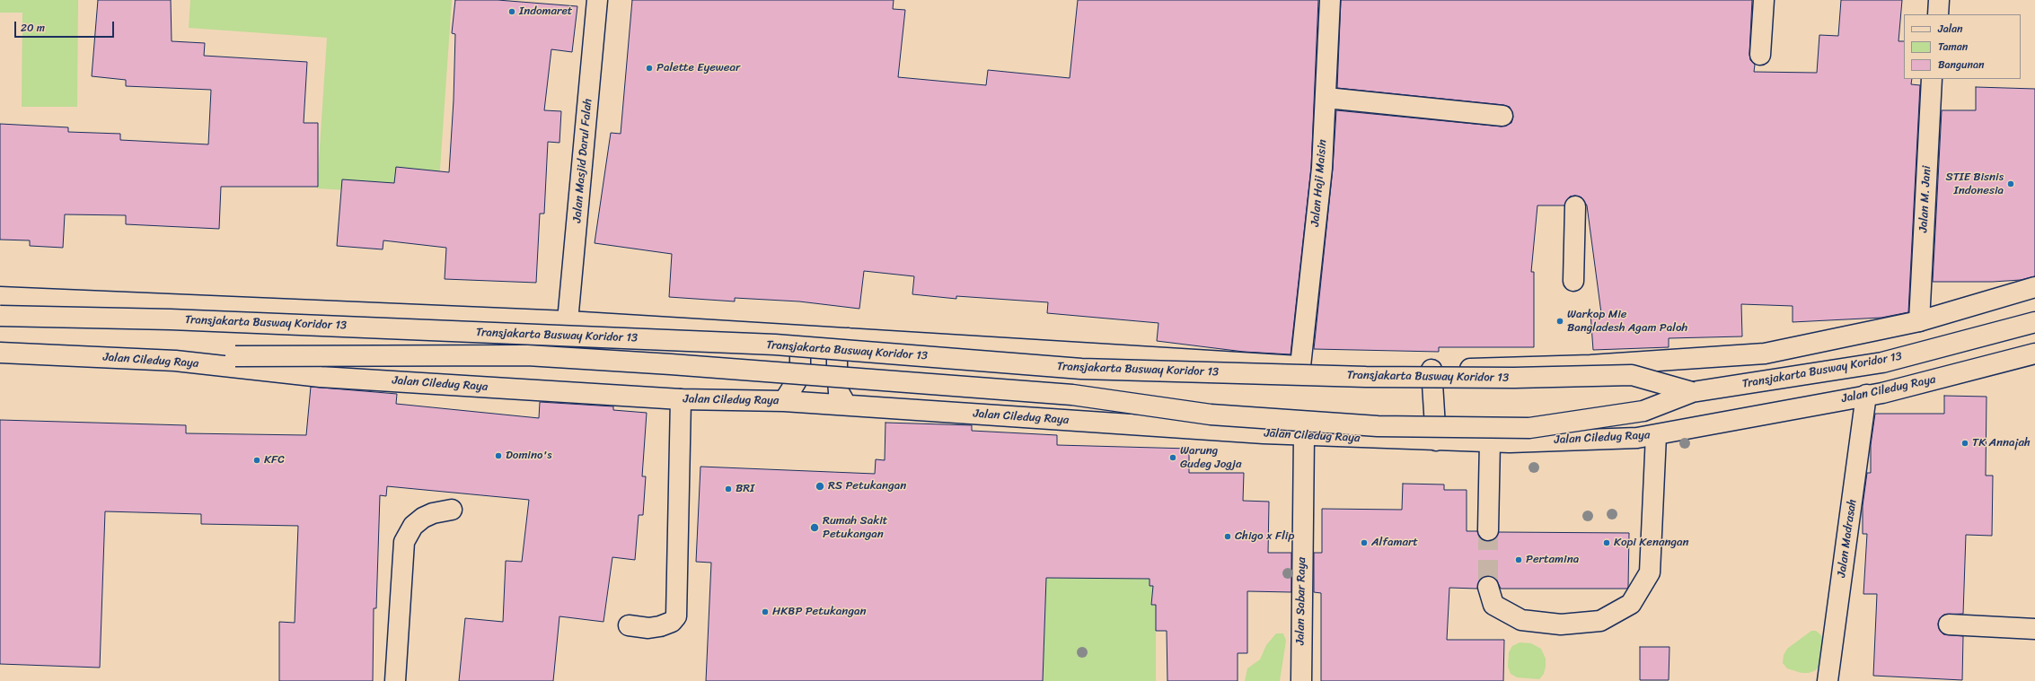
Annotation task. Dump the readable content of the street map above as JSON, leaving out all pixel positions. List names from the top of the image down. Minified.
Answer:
{"streets":{"main road":["Jalan Masjid Darul Falah","Jalan Haji Maisin","Jalan M. Jani","Transjakarta Busway Koridor 13","Jalan Ciledug Raya","Jalan Madrasah","Jalan Sabar Raya"]},"crossings":[["Transjakarta Busway Koridor 13","Jalan Ciledug Raya"],["Jalan Ciledug Raya","Jalan Madrasah"],["Jalan Ciledug Raya","Jalan Sabar Raya"]],"places":["Indomaret","Palette Eyewear","STIE Bisnis Indonesia","Warkop Mie Bangladesh Agam Paloh","TK Annajah","Domino's","Warung Gudeg Jogja","KFC","RS Petukangan","BRI","Rumah Sakit Petukangan","Chigo x Flip","Alfamart","Kopi Kenangan","Pertamina","HKBP Petukangan"],"legend":["Jalan","Taman","Bangunan"],"scale_bar":"20 m"}
